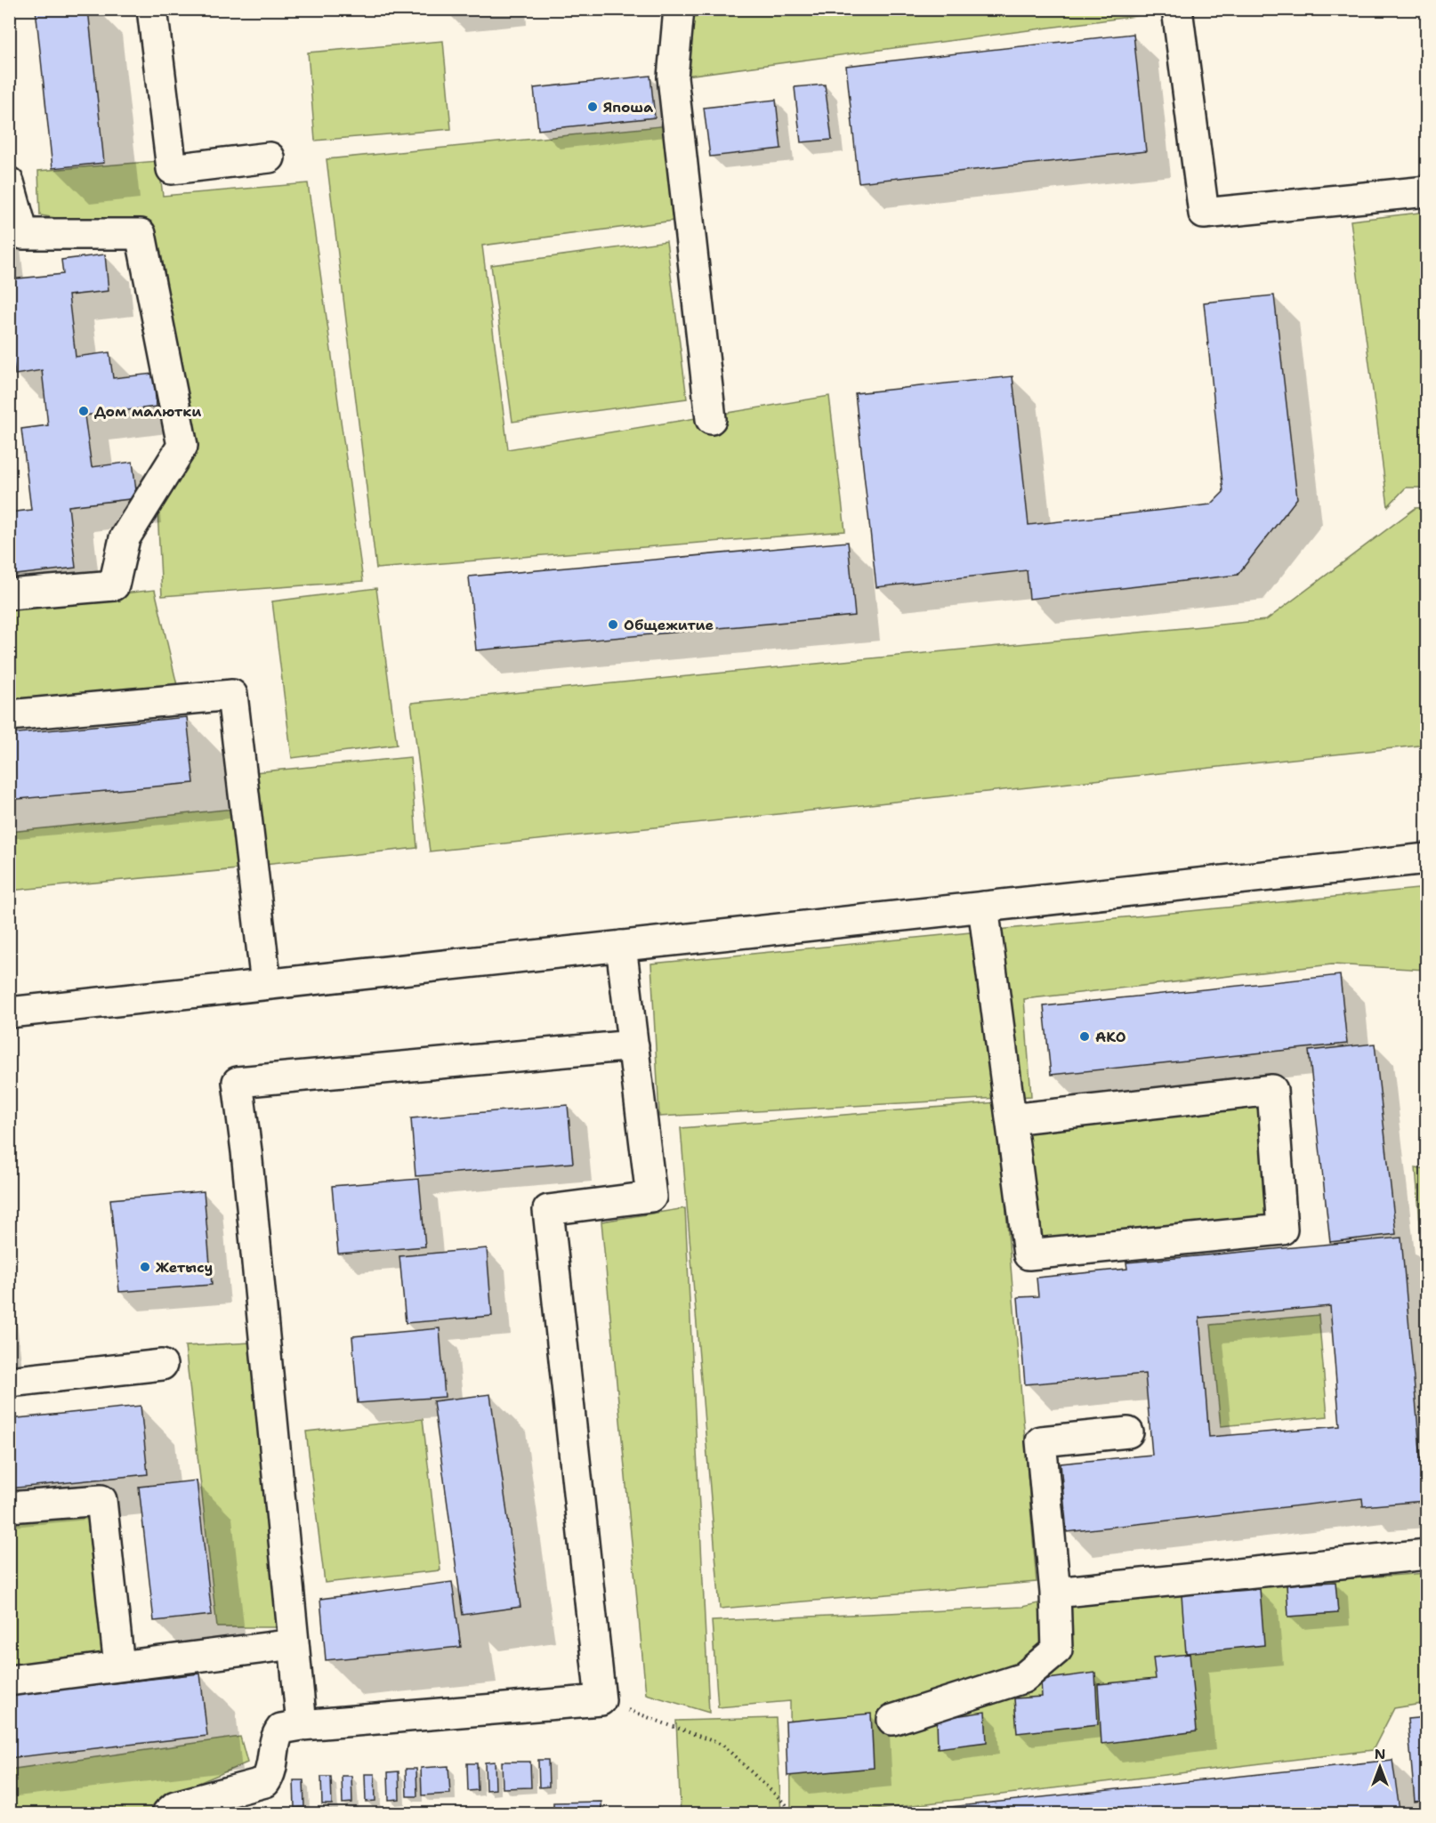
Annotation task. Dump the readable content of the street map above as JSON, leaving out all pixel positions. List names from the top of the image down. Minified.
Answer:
{"places":["Япоша","Дом малютки","Общежитие","АКО","Жетысу"],"north":"top"}
